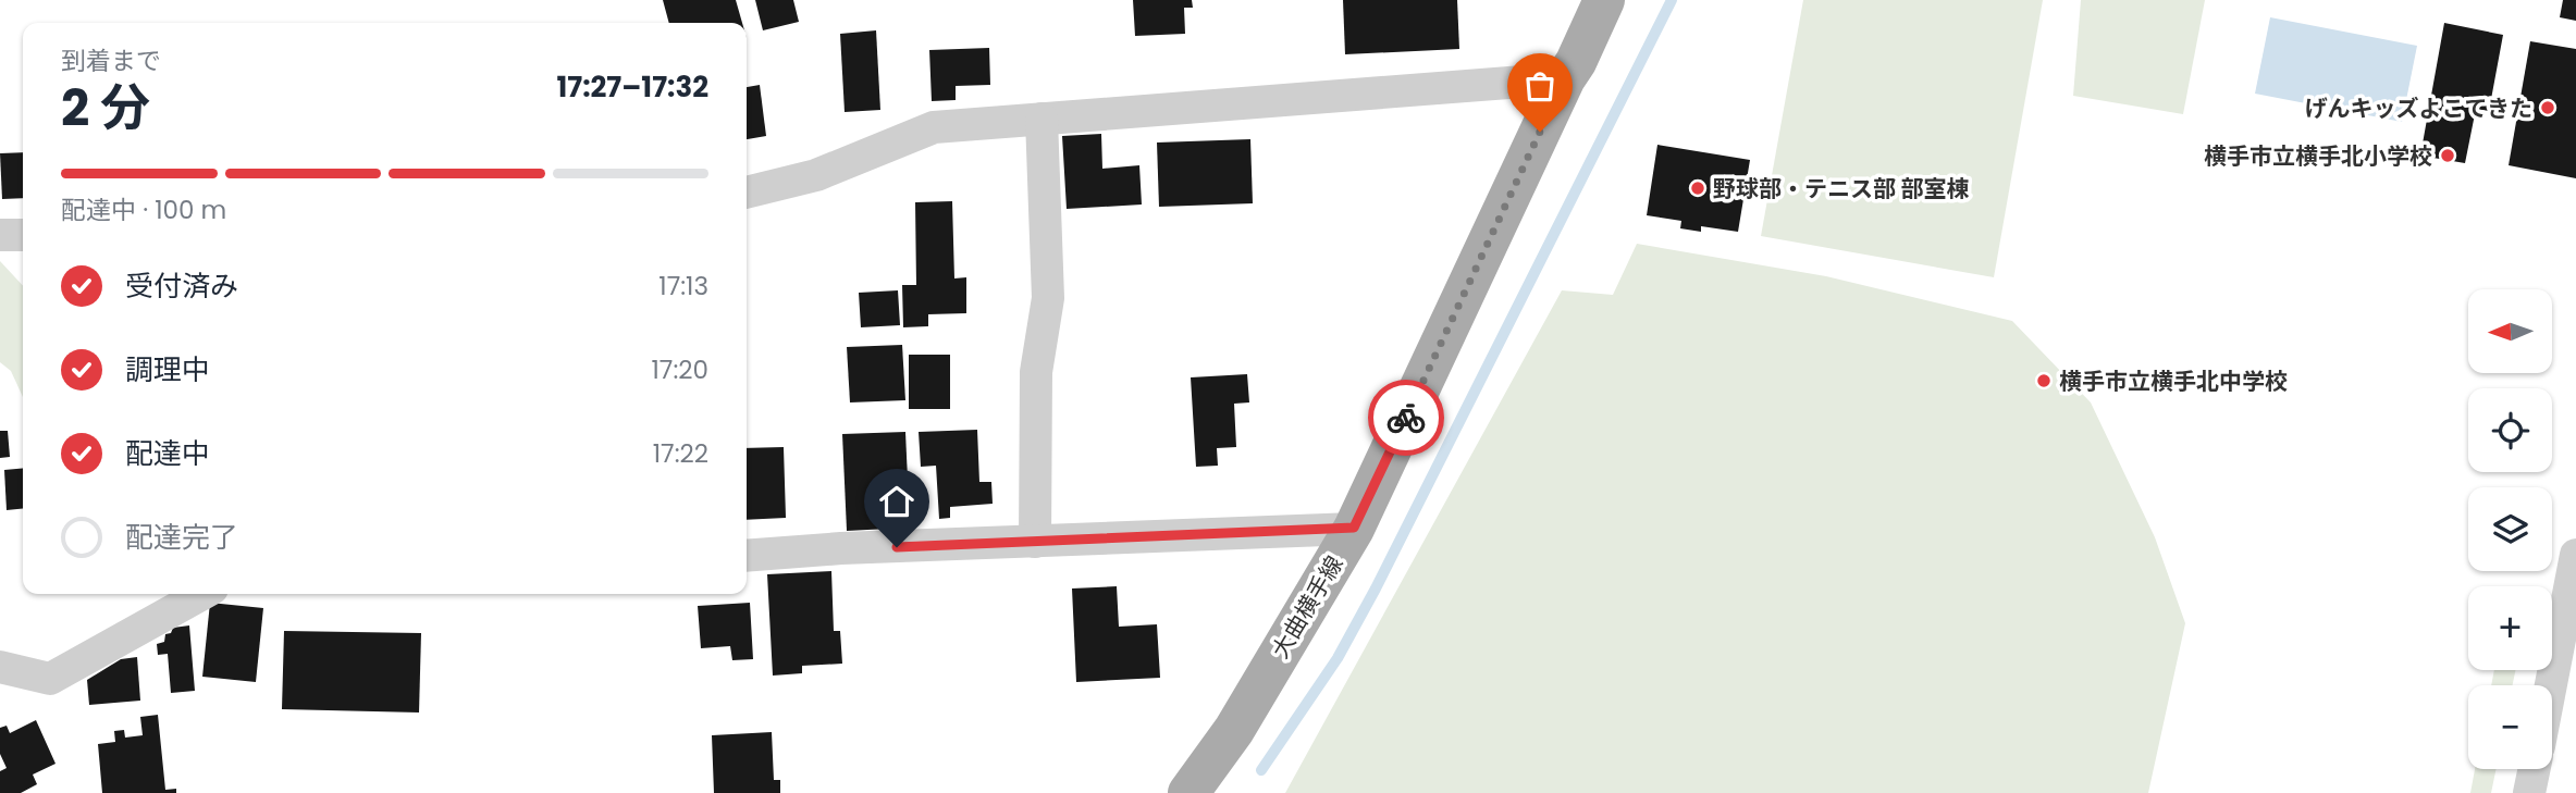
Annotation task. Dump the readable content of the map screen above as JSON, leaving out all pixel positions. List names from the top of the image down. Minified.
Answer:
{"streets":{"main road":["大曲横手線"]},"places":["げんキッズよこてきた","横手市立横手北小学校","野球部・テニス部 部室棟","横手市立横手北中学校"],"north":"left","page":{"heading":["2 分","到着まで","17:27–17:32"],"bar":"配達中 · 100 m","list":[["受付済み","17:13"],["調理中","17:20"],["配達中","17:22"],"配達完了"],"map_buttons":["+","−"]}}
